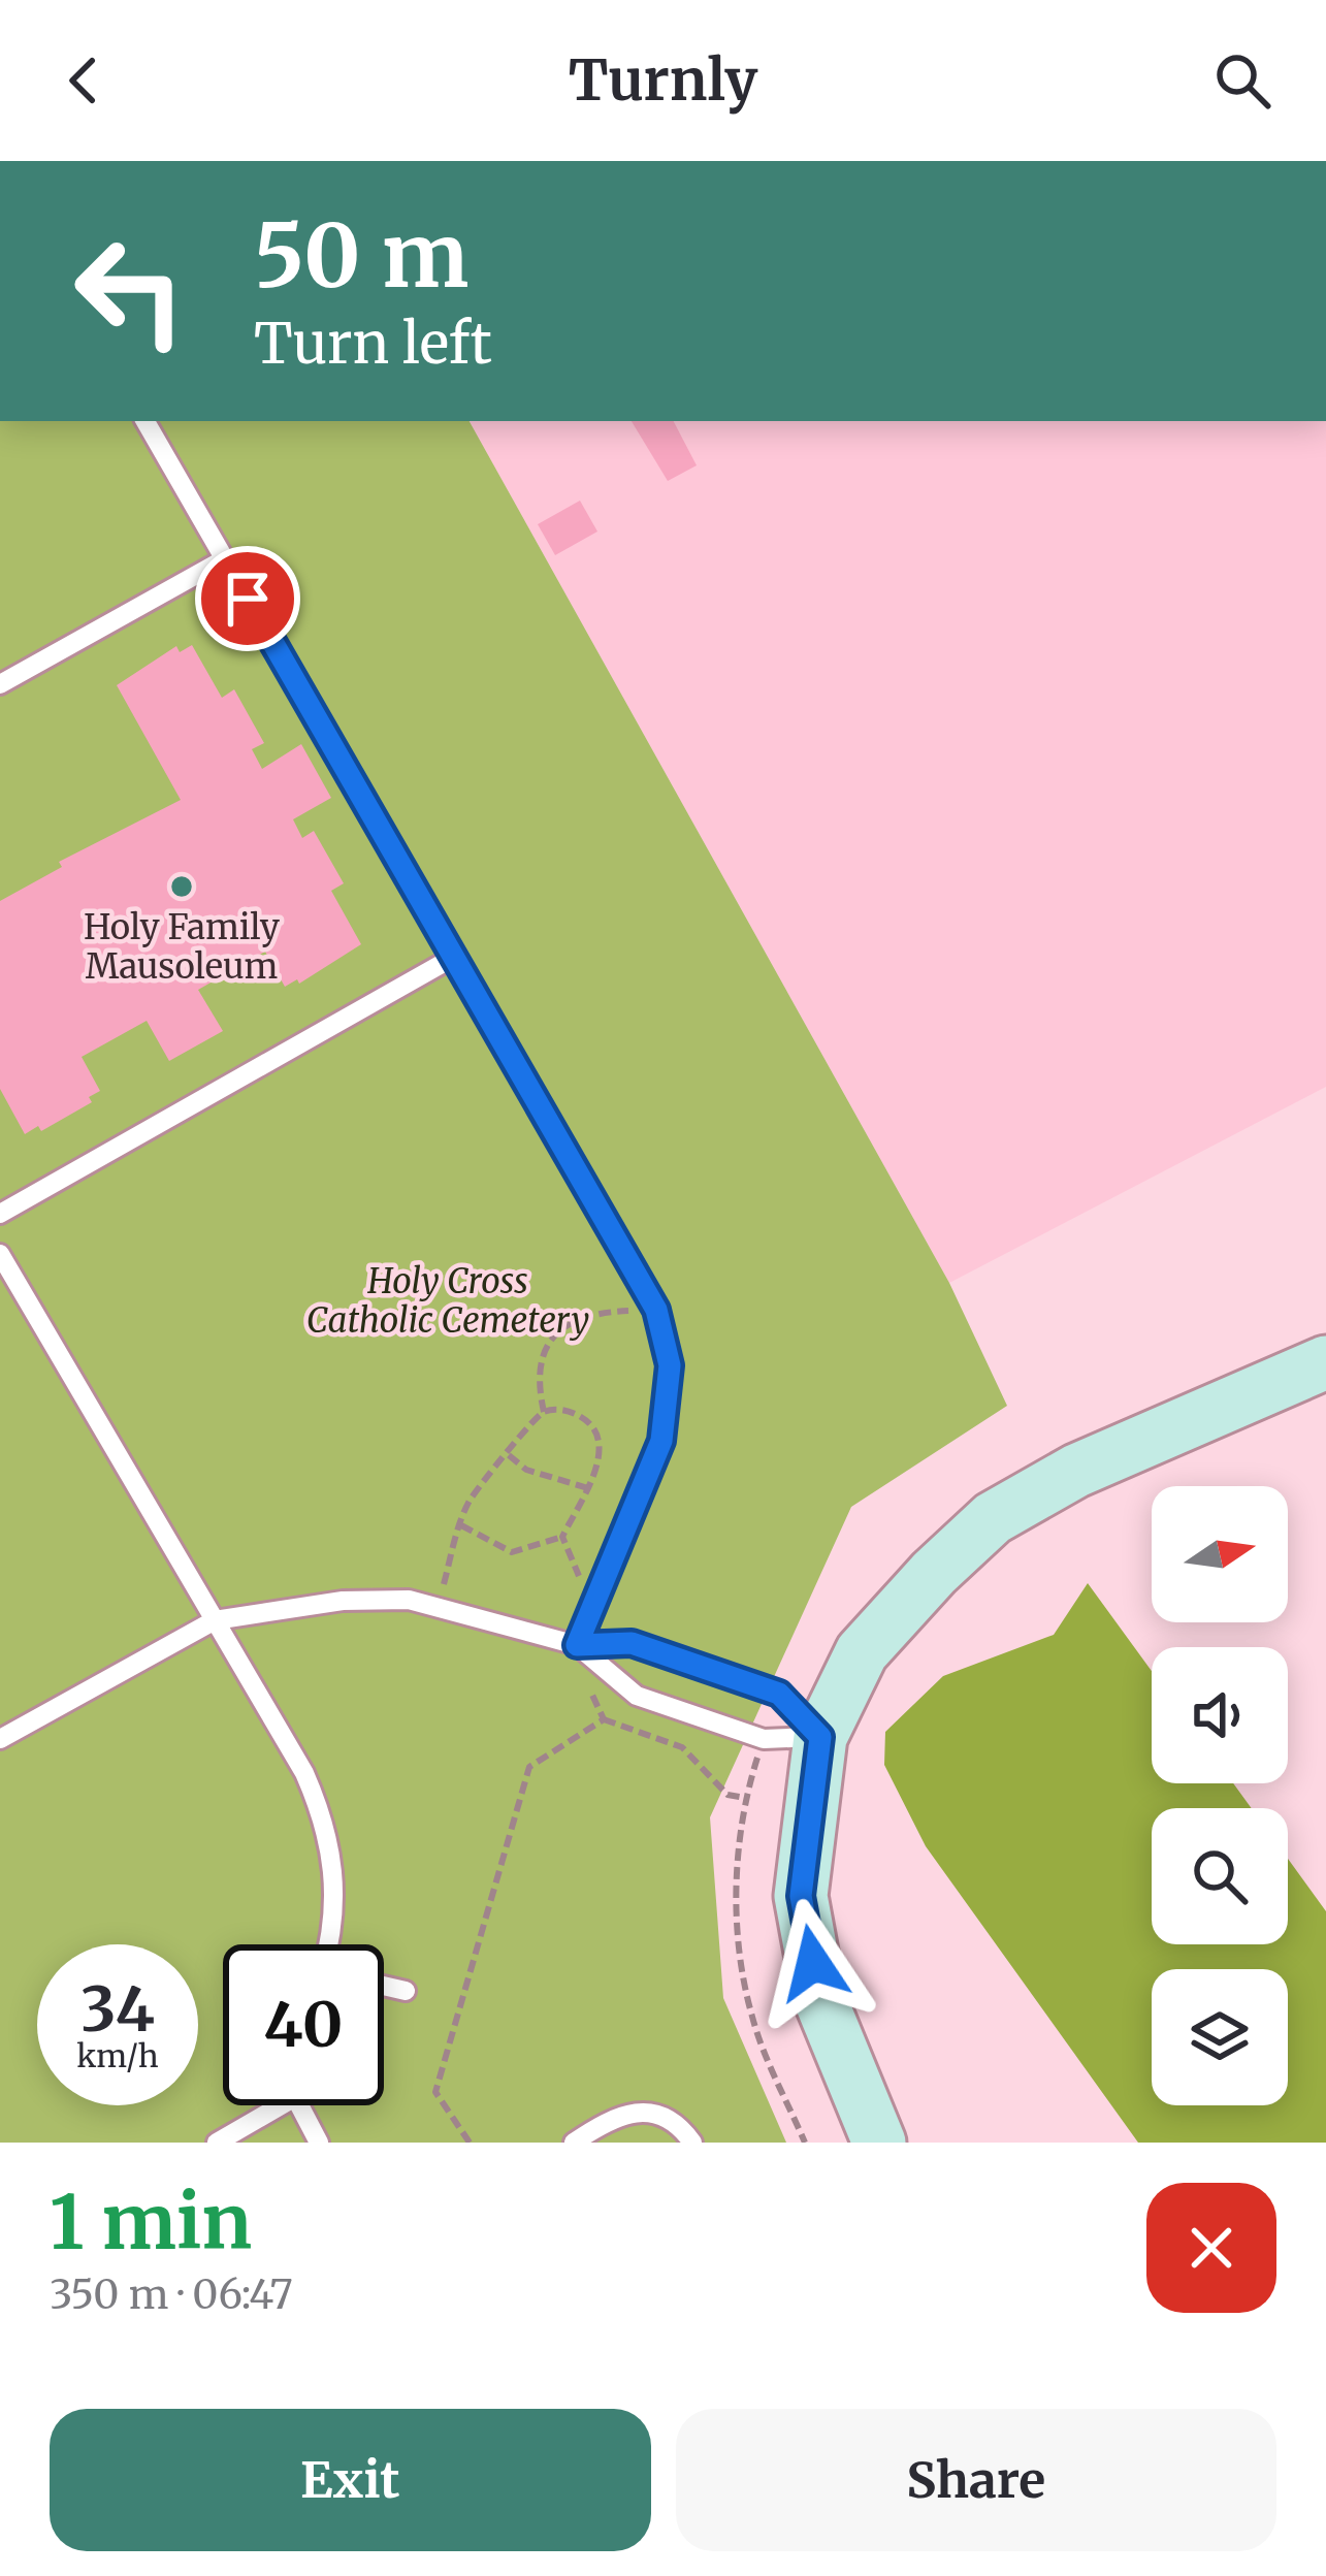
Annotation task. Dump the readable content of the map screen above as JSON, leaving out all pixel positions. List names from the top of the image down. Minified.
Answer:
{"parks":["Holy Cross Catholic Cemetery"],"places":["Holy Family Mausoleum"],"north":"right","page":{"header":"Turnly","turn":["50 m","Turn left"],"speed":"34 km/h","limit":"40","heading":["1 min","350 m · 06:47"],"buttons":["Exit","Share"]}}
